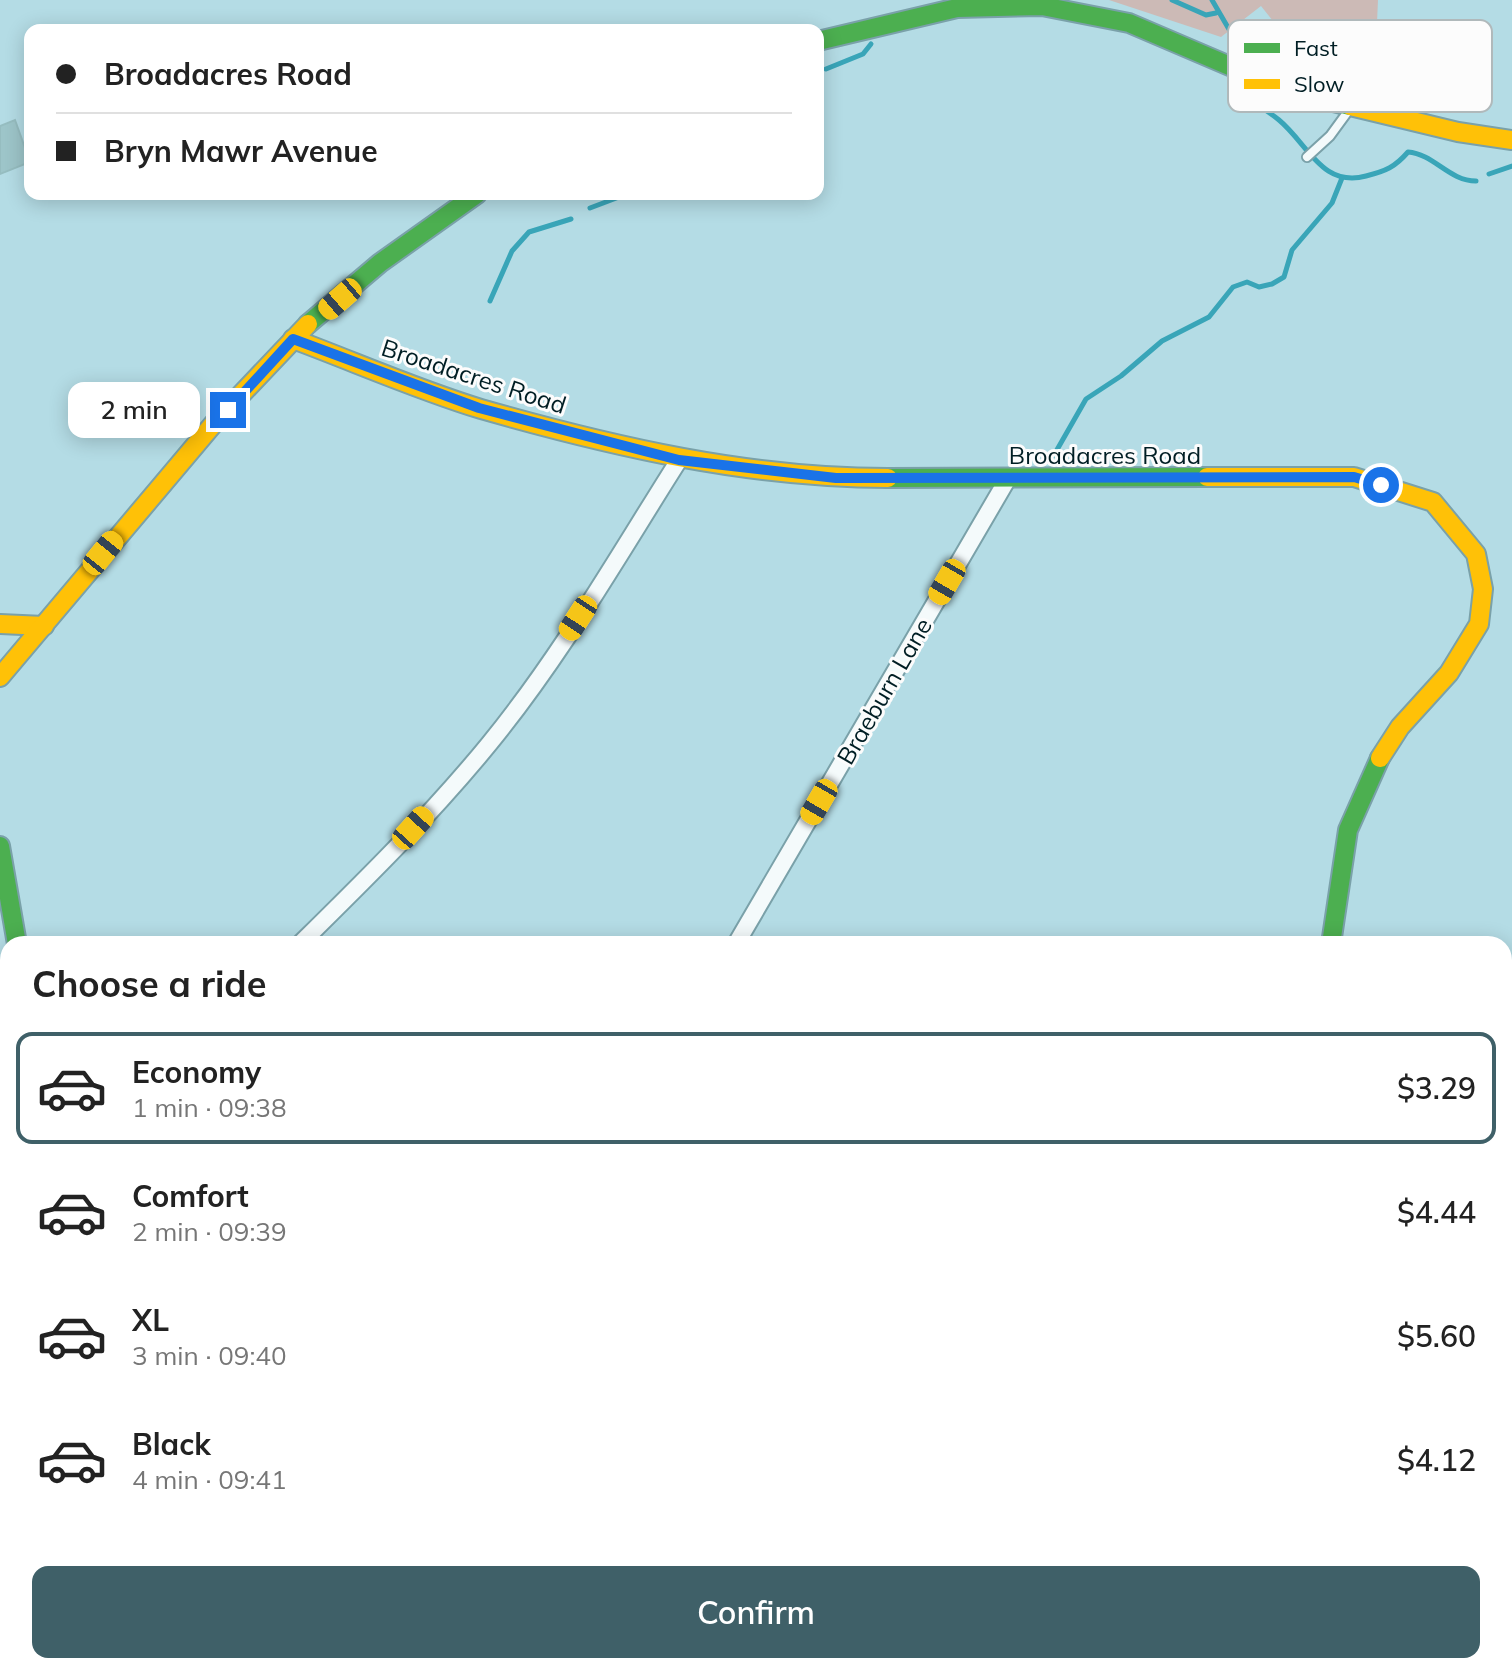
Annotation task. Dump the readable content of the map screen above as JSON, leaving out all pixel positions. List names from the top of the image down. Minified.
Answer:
{"streets":{"street":["Broadacres Road","Braeburn Lane"]},"crossings":[["Broadacres Road","Braeburn Lane"]],"legend":["Fast","Slow"],"page":{"banner":["Broadacres Road","Bryn Mawr Avenue"],"bubble":"2 min","heading":"Choose a ride","list":[{"name":"Economy","note":"1 min · 09:38","value":"$3.29"},{"name":"Comfort","note":"2 min · 09:39","value":"$4.44"},{"name":"XL","note":"3 min · 09:40","value":"$5.60"},{"name":"Black","note":"4 min · 09:41","value":"$4.12"}],"buttons":"Confirm"}}
